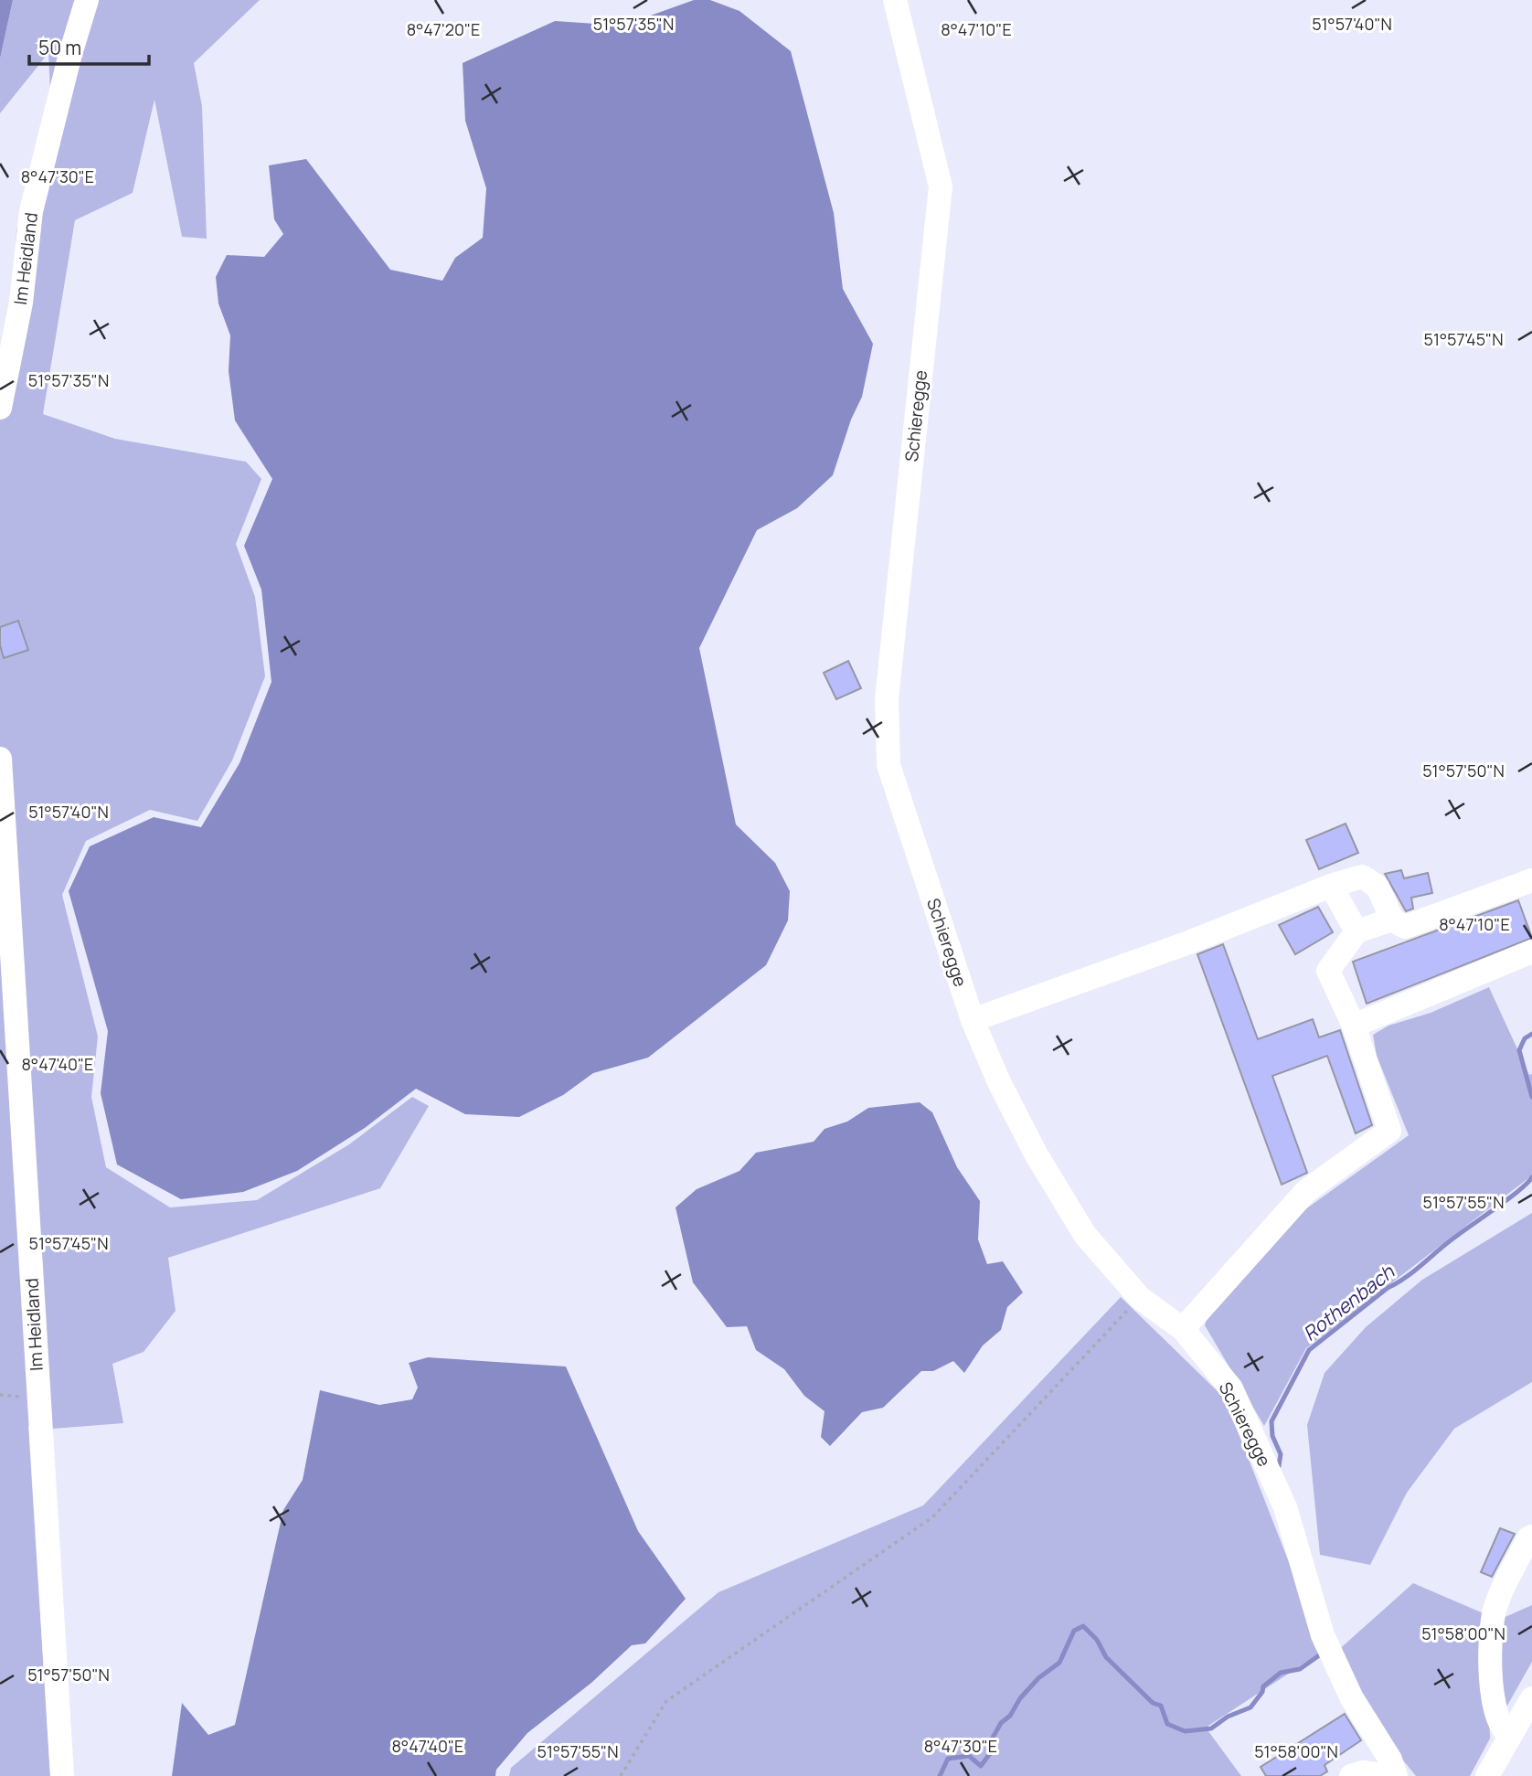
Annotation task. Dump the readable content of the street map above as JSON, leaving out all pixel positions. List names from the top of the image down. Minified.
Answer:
{"streets":{"street":["Im Heidland","Schieregge"]},"water":["Rothenbach"],"scale_bar":"50 m","coordinates":["51°57'40\"N","51°57'35\"N","8°47'20\"E","8°47'10\"E","8°47'30\"E","51°57'45\"N","51°57'50\"N","8°47'40\"E","51°57'55\"N","51°58'00\"N"]}
